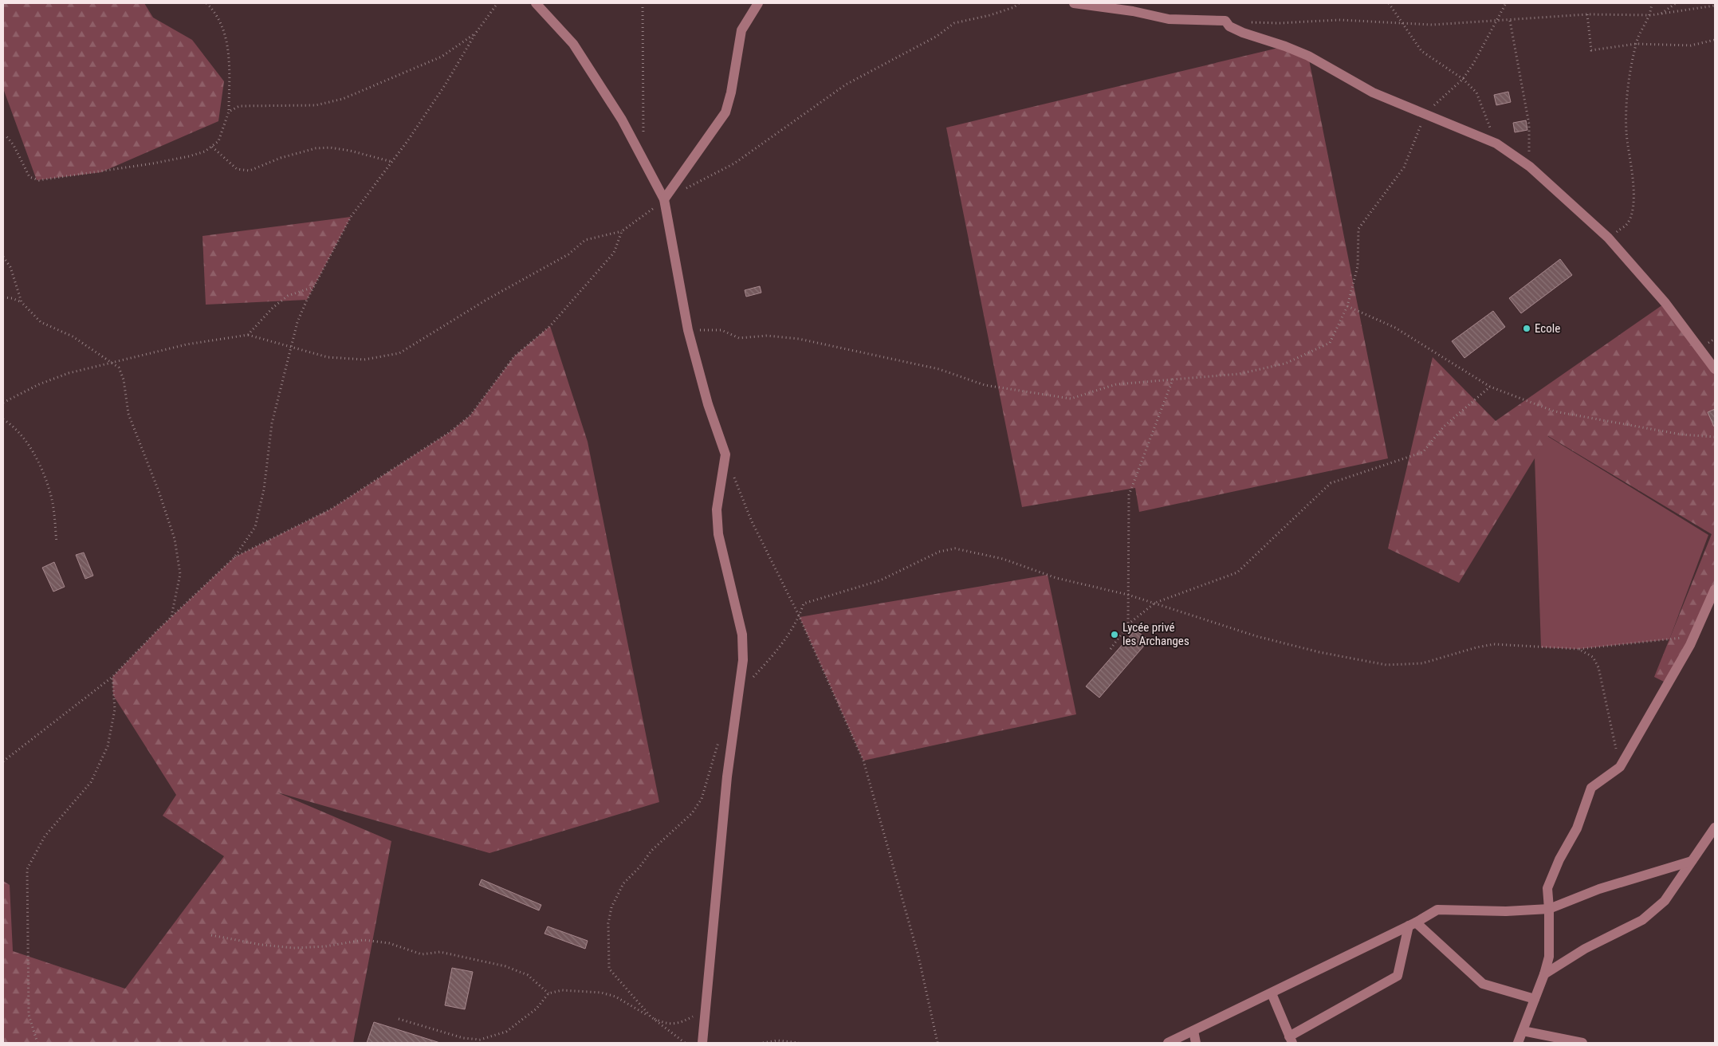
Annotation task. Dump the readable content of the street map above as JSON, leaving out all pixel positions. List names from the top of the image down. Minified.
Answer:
{"places":["Ecole","Lycée privé les Archanges"]}
